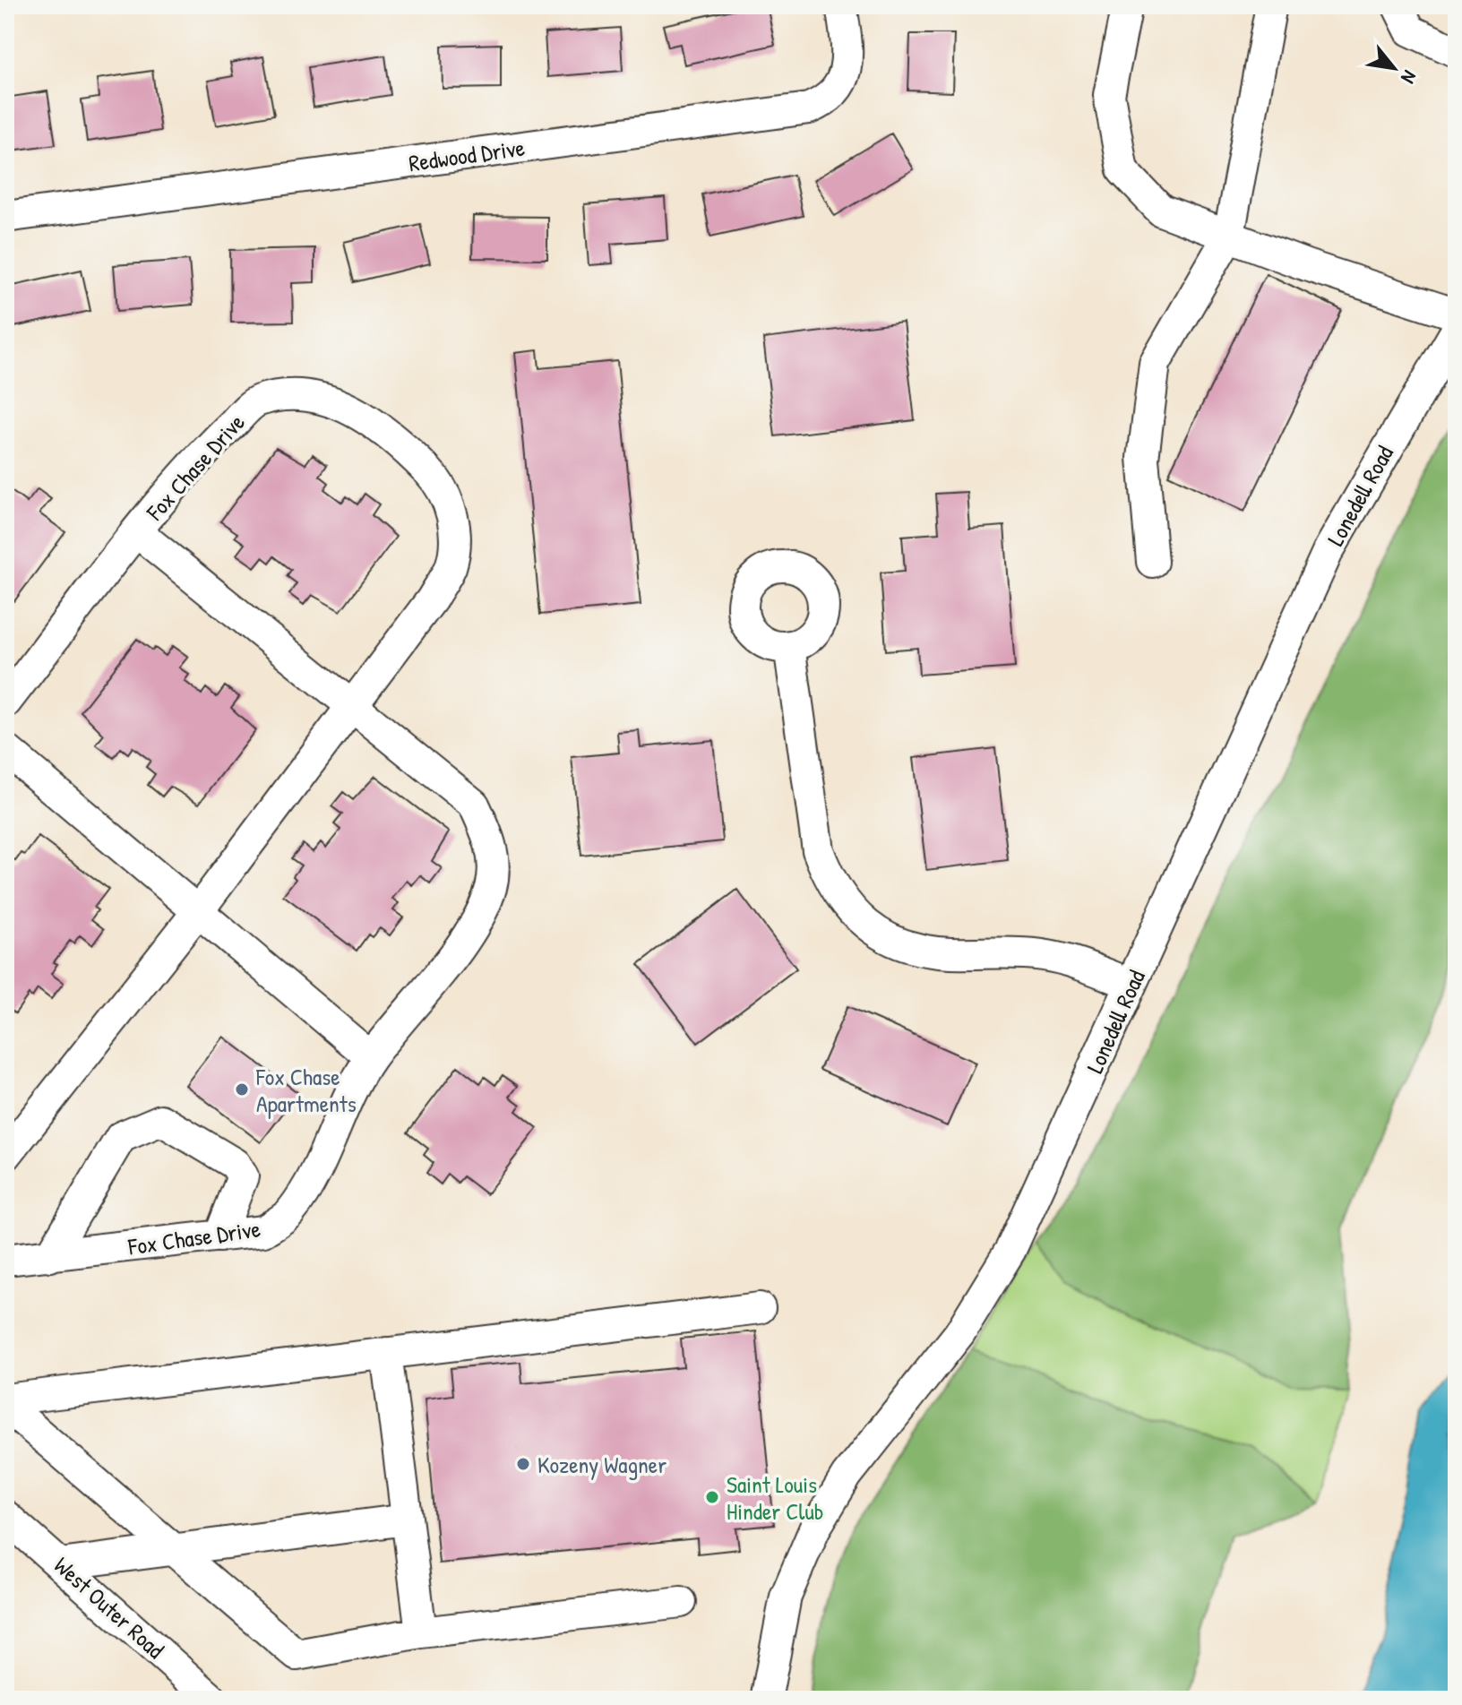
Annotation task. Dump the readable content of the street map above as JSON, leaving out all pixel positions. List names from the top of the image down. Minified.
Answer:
{"streets":{"street":["Redwood Drive","Fox Chase Drive","Lonedell Road","West Outer Road"]},"places":["Fox Chase Apartments","Kozeny Wagner","Saint Louis Hinder Club"],"north":"bottom right"}
